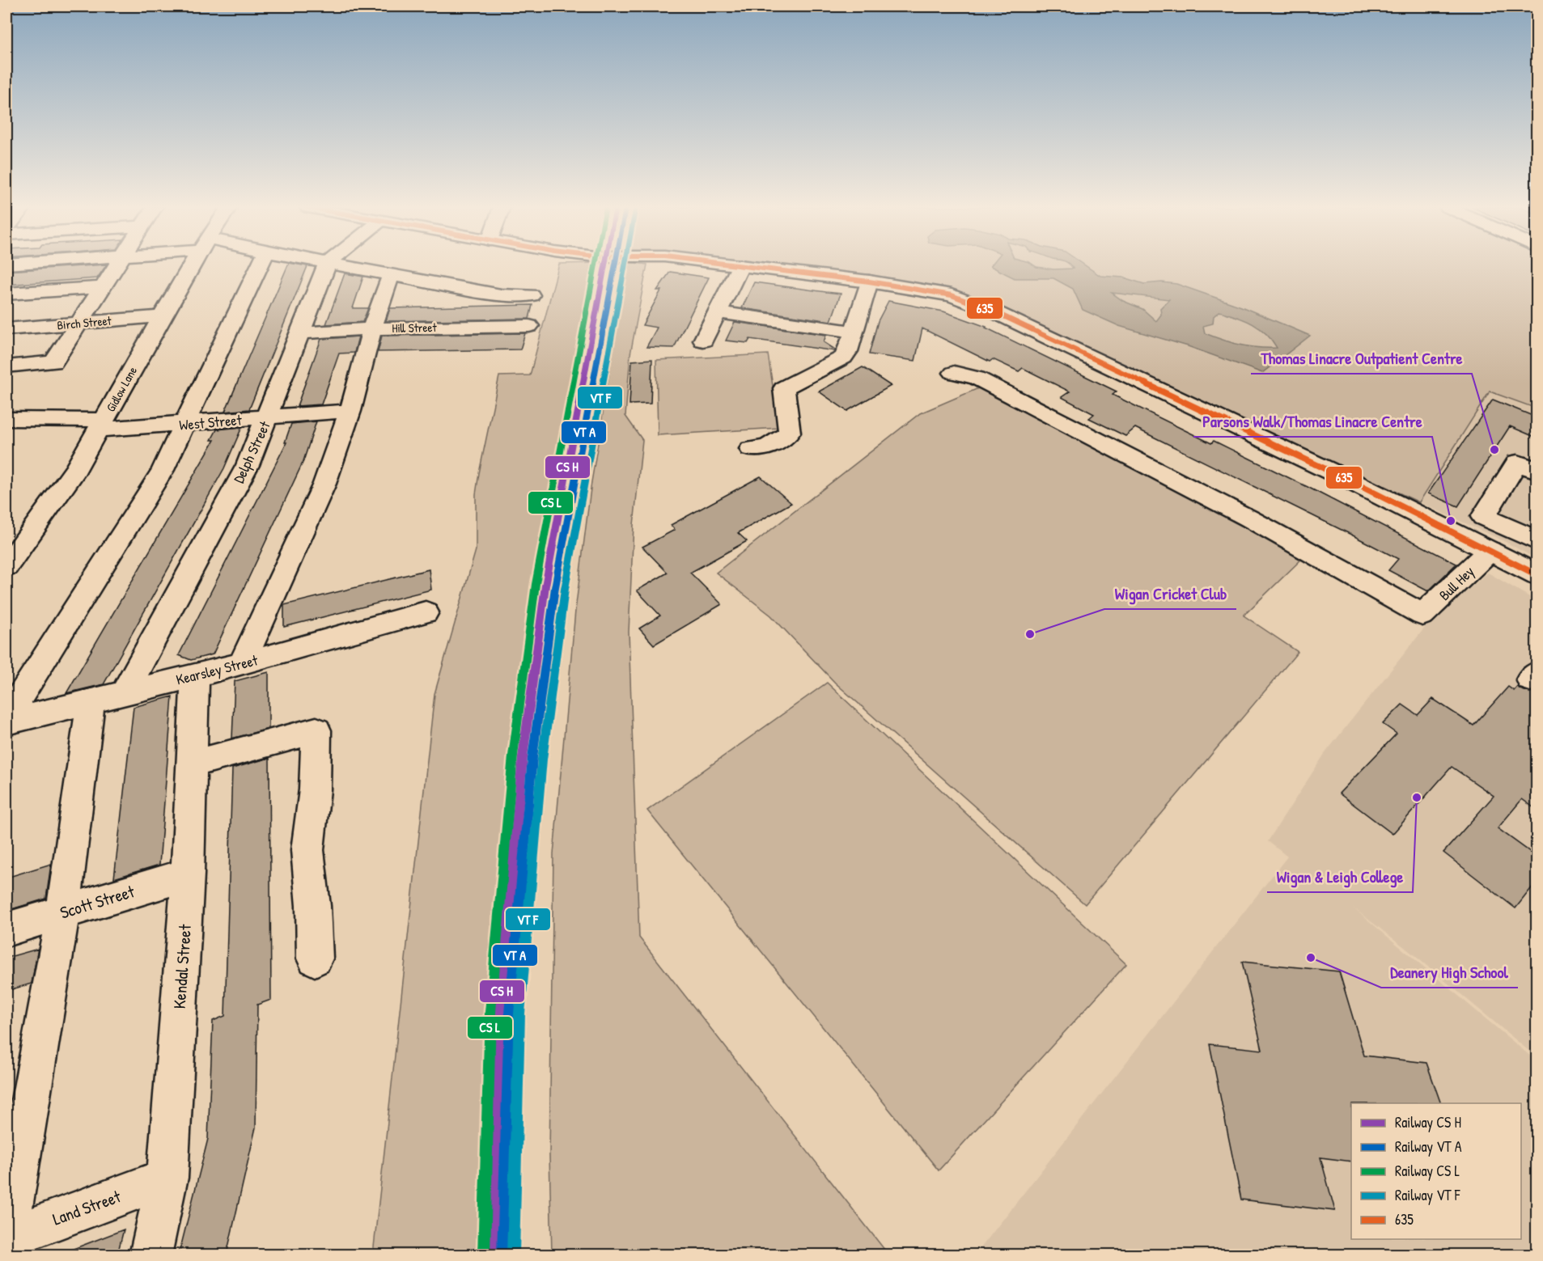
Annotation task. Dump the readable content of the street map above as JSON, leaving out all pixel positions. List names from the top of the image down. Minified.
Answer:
{"streets":{"street":["Birch Street","Hill Street","Gidlow Lane","West Street","Delph Street","Bull Hey","Kearsley Street","Scott Street","Kendal Street","Land Street"]},"crossings":[["Birch Street","Gidlow Lane"],["Hill Street","Delph Street"],["Gidlow Lane","West Street"],["West Street","Delph Street"],["Delph Street","Kearsley Street"],["Kearsley Street","Kendal Street"],["Scott Street","Kendal Street"],["Kendal Street","Land Street"]],"places":["Thomas Linacre Outpatient Centre","Parsons Walk/Thomas Linacre Centre","Wigan Cricket Club","Wigan & Leigh College","Deanery High School"],"lines":["transit line 635"],"legend":["Railway CS H","Railway VT A","Railway CS L","Railway VT F","635"]}
